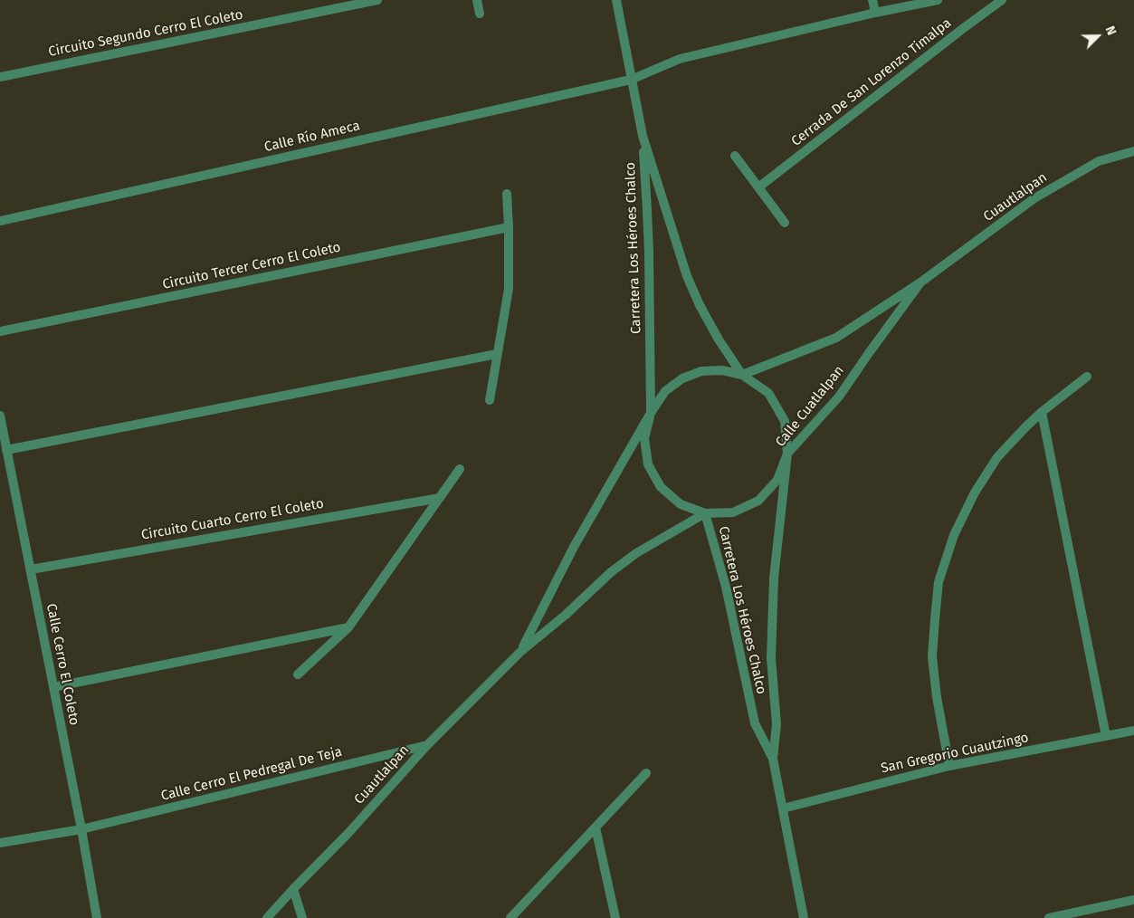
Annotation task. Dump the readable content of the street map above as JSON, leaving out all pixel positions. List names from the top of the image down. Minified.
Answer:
{"streets":{"street":["Circuito Segundo Cerro El Coleto","Cerrada De San Lorenzo Timalpa","Calle Río Ameca","Cuautlalpan","Carretera Los Héroes Chalco","Circuito Tercer Cerro El Coleto","Calle Cuatlalpan","Circuito Cuarto Cerro El Coleto","Calle Cerro El Coleto","San Gregorio Cuautzingo","Calle Cerro El Pedregal De Teja"]},"crossings":[["Calle Río Ameca","Carretera Los Héroes Chalco"],["Cuautlalpan","Calle Cuatlalpan"],["Cuautlalpan","Calle Cerro El Pedregal De Teja"],["Carretera Los Héroes Chalco","Calle Cuatlalpan"],["Carretera Los Héroes Chalco","San Gregorio Cuautzingo"],["Circuito Cuarto Cerro El Coleto","Calle Cerro El Coleto"],["Calle Cerro El Coleto","Calle Cerro El Pedregal De Teja"]],"north":"top right"}
